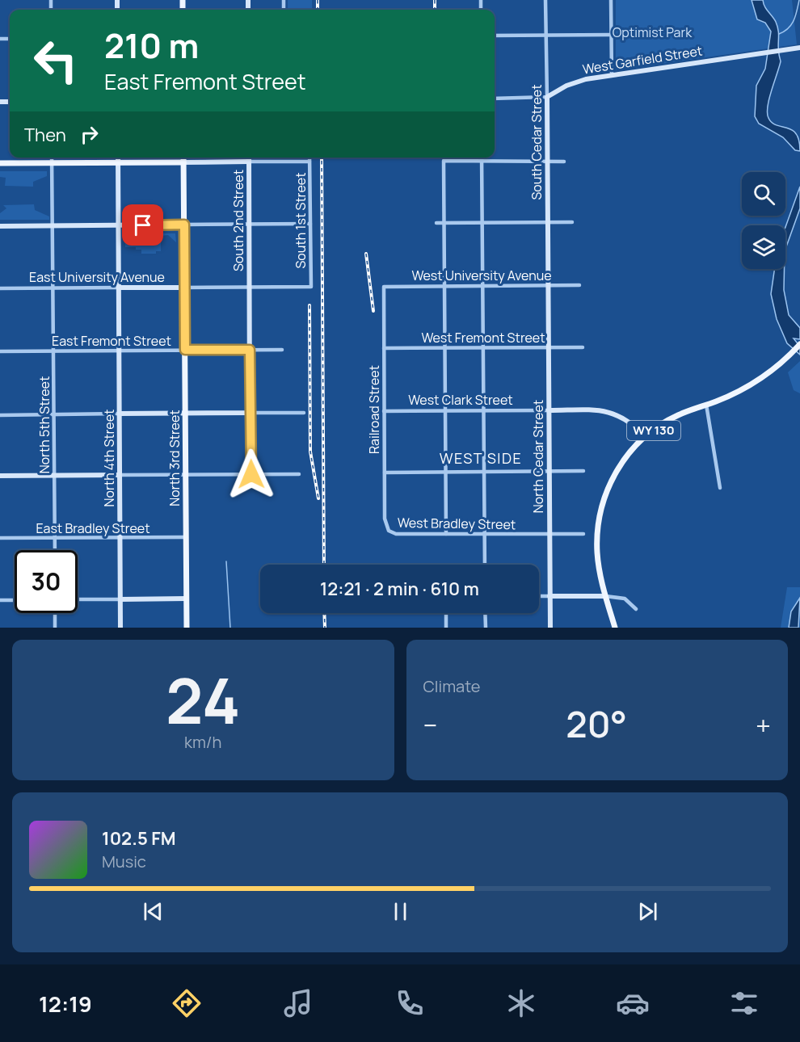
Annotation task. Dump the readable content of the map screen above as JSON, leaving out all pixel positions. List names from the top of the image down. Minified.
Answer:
{"streets":{"main road":["WY 130","North 3rd Street"],"street":["West Garfield Street","South Cedar Street","South 2nd Street","South 1st Street","West University Avenue","East University Avenue","West Fremont Street","East Fremont Street","West Clark Street","Railroad Street","North 5th Street","North Cedar Street","North 4th Street","West Bradley Street","East Bradley Street"]},"crossings":[["West Garfield Street","South Cedar Street"],["South Cedar Street","West University Avenue"],["South Cedar Street","North Cedar Street"],["South 2nd Street","East University Avenue"],["South 2nd Street","East Fremont Street"],["South 1st Street","East University Avenue"],["West University Avenue","Railroad Street"],["West University Avenue","North Cedar Street"],["East University Avenue","North 5th Street"],["East University Avenue","North 4th Street"],["East University Avenue","North 3rd Street"],["West Fremont Street","Railroad Street"],["West Fremont Street","North Cedar Street"],["East Fremont Street","North 5th Street"],["East Fremont Street","North 4th Street"],["East Fremont Street","North 3rd Street"],["West Clark Street","Railroad Street"],["West Clark Street","WY 130"],["West Clark Street","North Cedar Street"],["Railroad Street","West Bradley Street"],["North 5th Street","East Bradley Street"],["North Cedar Street","West Bradley Street"],["North 4th Street","East Bradley Street"],["North 3rd Street","East Bradley Street"]],"districts":["WEST SIDE"],"parks":["Optimist Park"],"page":{"turn":["210 m","East Fremont Street"],"then":"Then","limit":"30","trip":"12:21 · 2 min · 610 m","tile":[["24","km/h"],"Climate"],"heat":["−","20°","+"],"song":["102.5 FM","Music"],"tabs":"12:19"}}
